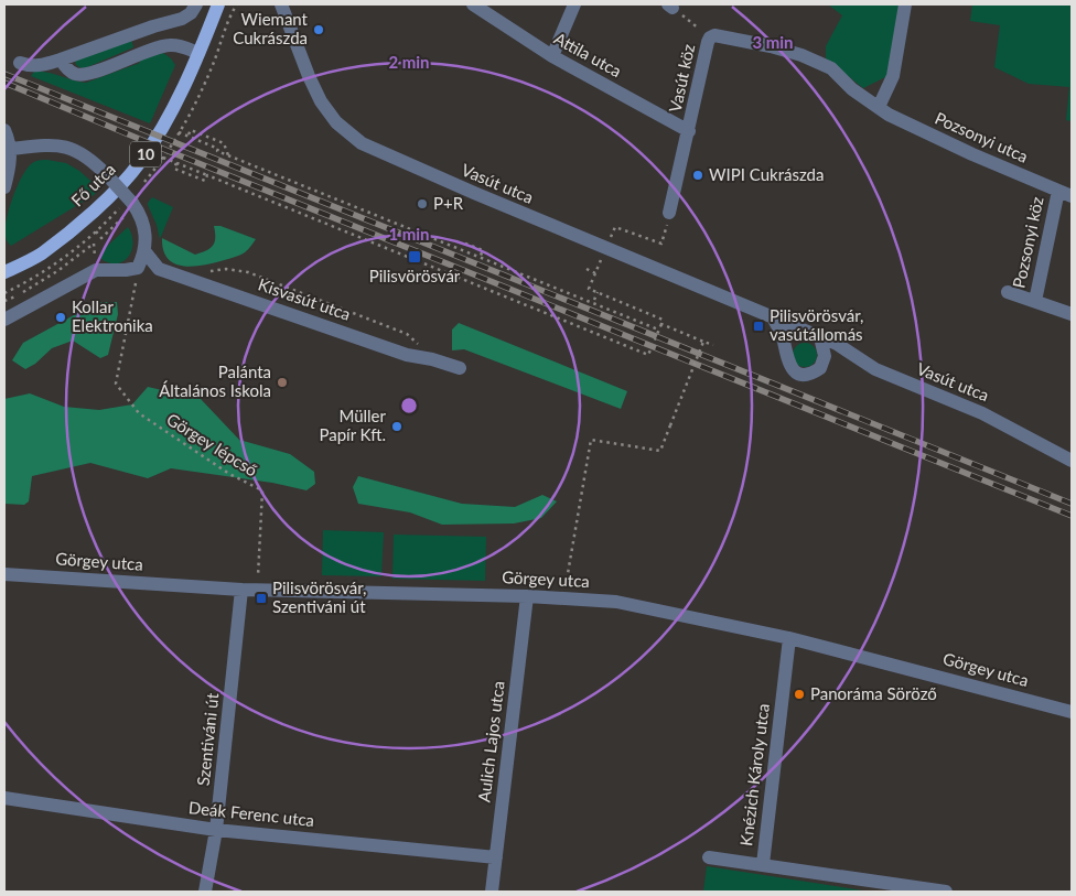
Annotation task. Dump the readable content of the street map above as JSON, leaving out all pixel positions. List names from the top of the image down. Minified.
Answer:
{"streets":{"main road":["10","Fő utca"],"street":["Attila utca","Vasút köz","Pozsonyi utca","Vasút utca","Pozsonyi köz","Kisvasút utca","Görgey utca","Szentiváni út","Aulich Lajos utca","Knézich Károly utca","Deák Ferenc utca"],"path":["Görgey lépcső"]},"crossings":[["Attila utca","Vasút köz"],["Vasút köz","Pozsonyi utca"],["Pozsonyi utca","Pozsonyi köz"],["Görgey lépcső","Görgey utca"],["Görgey utca","Szentiváni út"],["Görgey utca","Aulich Lajos utca"],["Görgey utca","Knézich Károly utca"],["Szentiváni út","Deák Ferenc utca"],["Aulich Lajos utca","Deák Ferenc utca"]],"places":{"other":["Wiemant Cukrászda","WIPI Cukrászda","P+R","Kollar Elektronika","Palánta Általános Iskola","Müller Papír Kft.","Panoráma Söröző"],"transit":["Pilisvörösvár","Pilisvörösvár, vasútállomás","Pilisvörösvár, Szentiváni út"]},"rings":["3 min","2 min","1 min"]}
